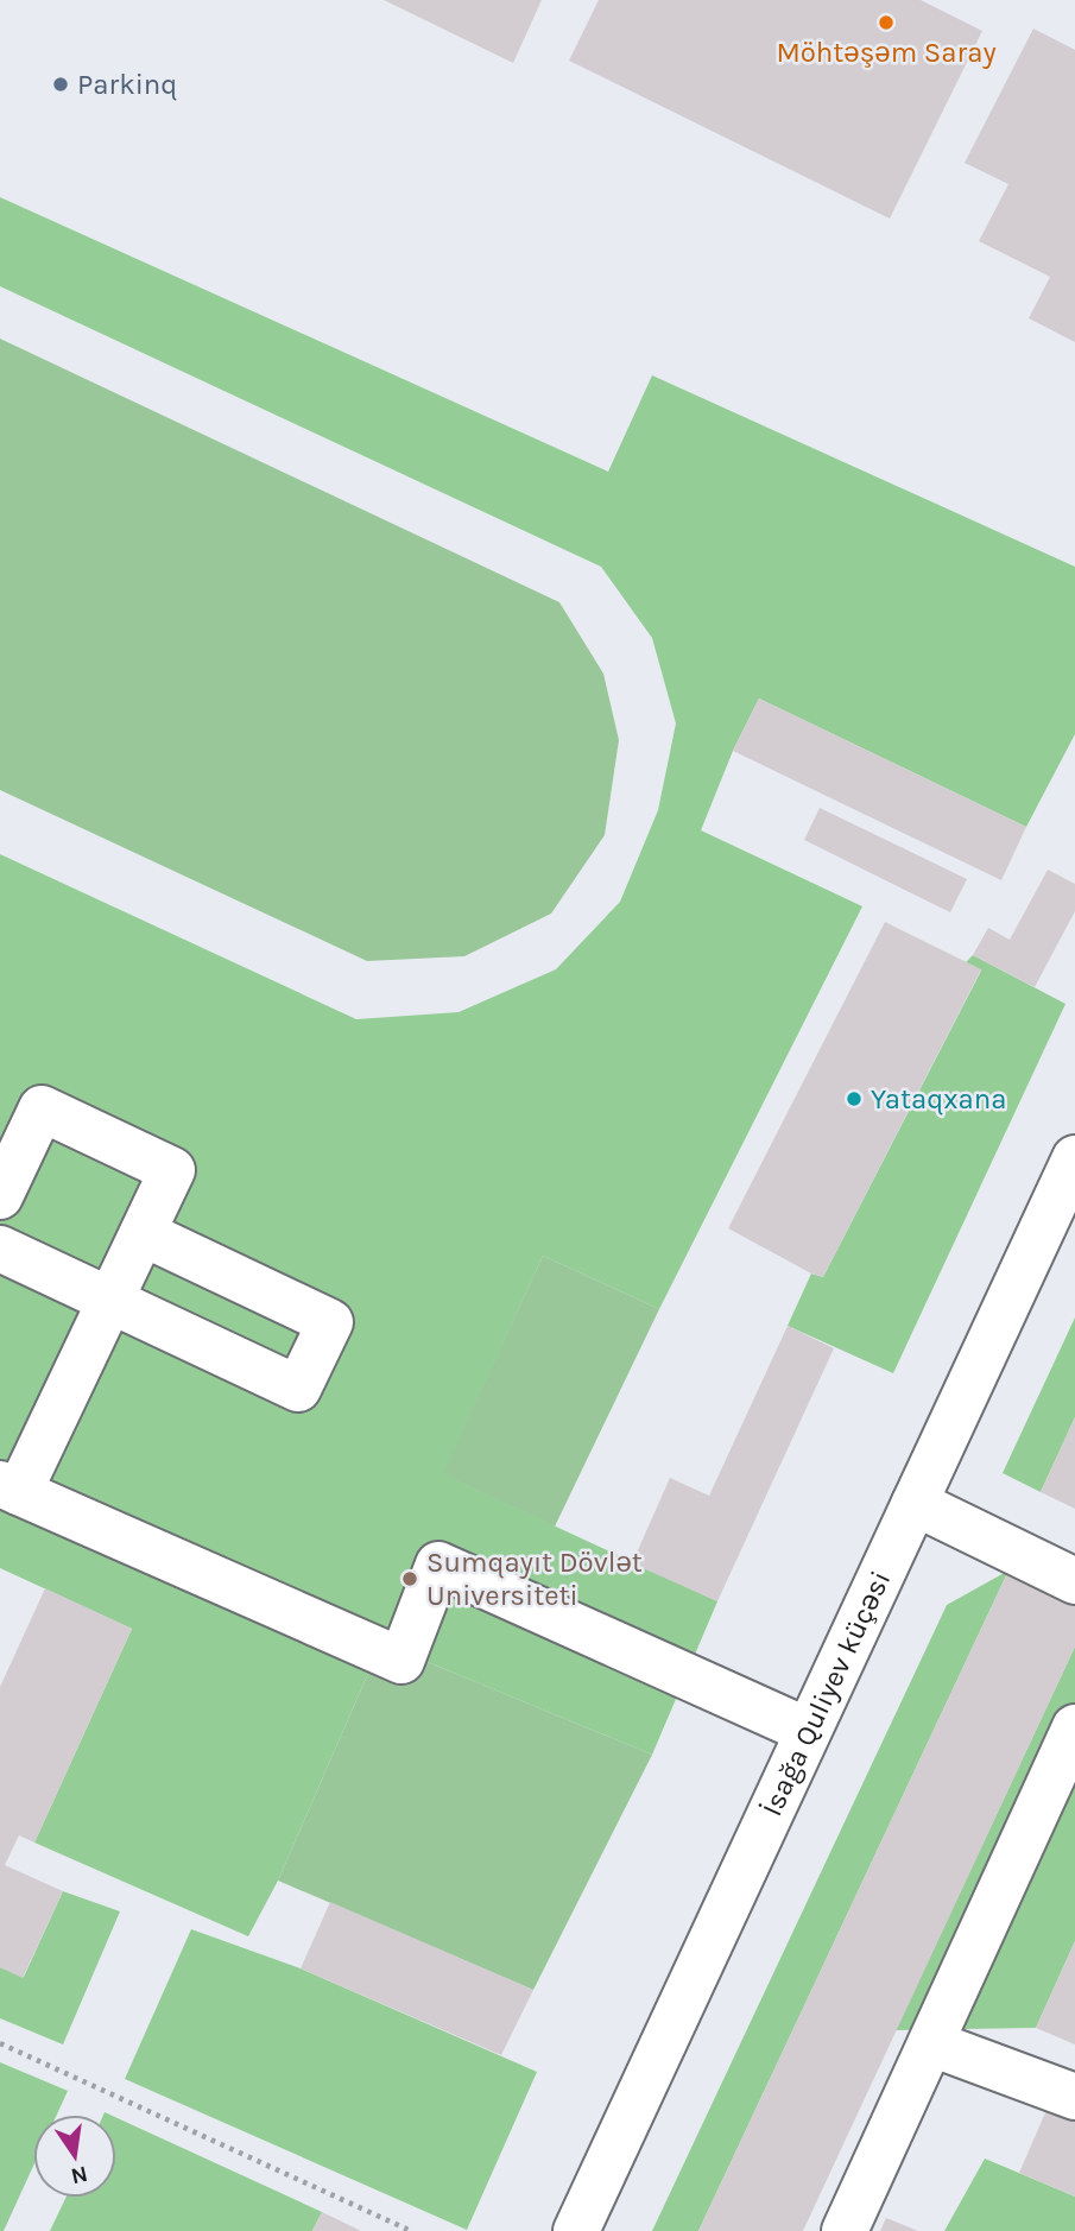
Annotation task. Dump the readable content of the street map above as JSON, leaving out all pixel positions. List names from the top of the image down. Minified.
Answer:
{"streets":{"street":["İsağa Quliyev küçəsi"]},"places":["Möhtəşəm Saray","Parkinq","Yataqxana","Sumqayıt Dövlət Universiteti"],"north":"bottom"}
